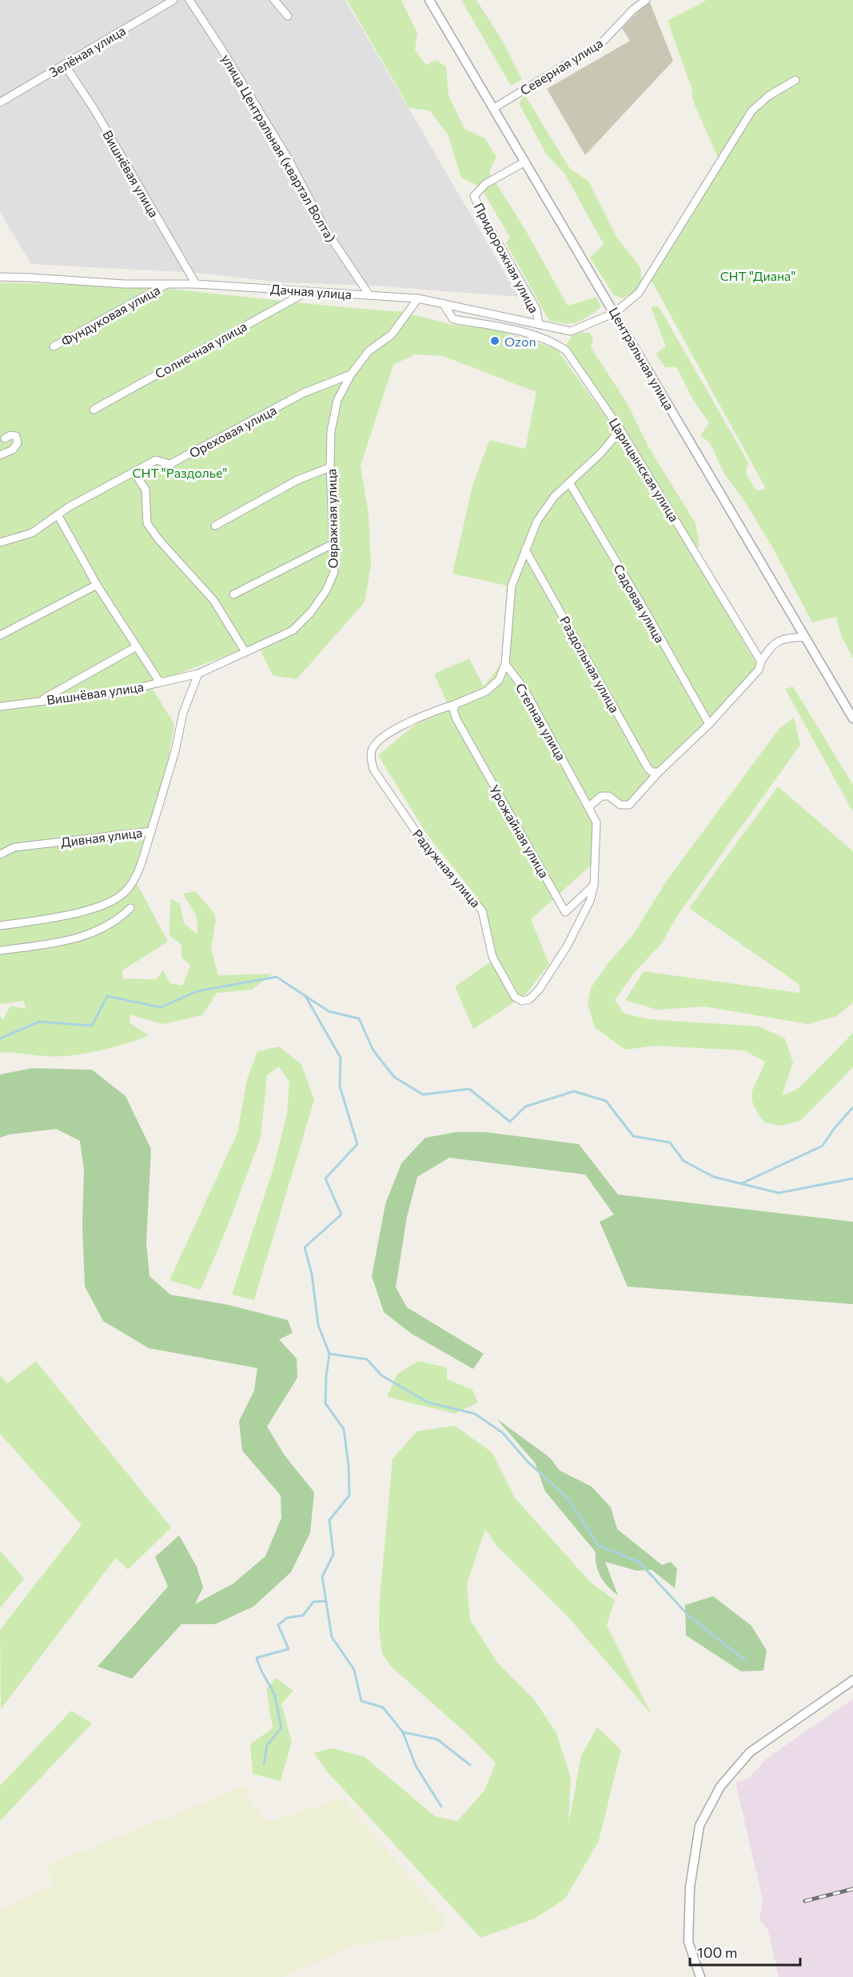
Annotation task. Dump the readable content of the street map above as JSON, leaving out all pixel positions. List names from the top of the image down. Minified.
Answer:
{"streets":{"street":["Зелёная улица","Северная улица","улица Центральная (квартал Волта)","Вишнёвая улица","Придорожная улица","Дачная улица","Фундуковая улица","Солнечная улица","Центральная улица","Ореховая улица","Царицынская улица","Овражная улица","Садовая улица","Раздольная улица","Степная улица","Урожайная улица","Дивная улица","Радужная улица"]},"crossings":[["Зелёная улица","Вишнёвая улица"],["Северная улица","Центральная улица"],["улица Центральная (квартал Волта)","Дачная улица"],["Вишнёвая улица","Дачная улица"],["Вишнёвая улица","Ореховая улица"],["Вишнёвая улица","Овражная улица"],["Придорожная улица","Дачная улица"],["Придорожная улица","Центральная улица"],["Дачная улица","Фундуковая улица"],["Дачная улица","Солнечная улица"],["Дачная улица","Центральная улица"],["Дачная улица","Царицынская улица"],["Ореховая улица","Овражная улица"],["Овражная улица","Дивная улица"],["Урожайная улица","Радужная улица"]],"parks":["СНТ \"Диана\"","СНТ \"Раздолье\""],"places":["Ozon"],"scale_bar":"100 m"}
